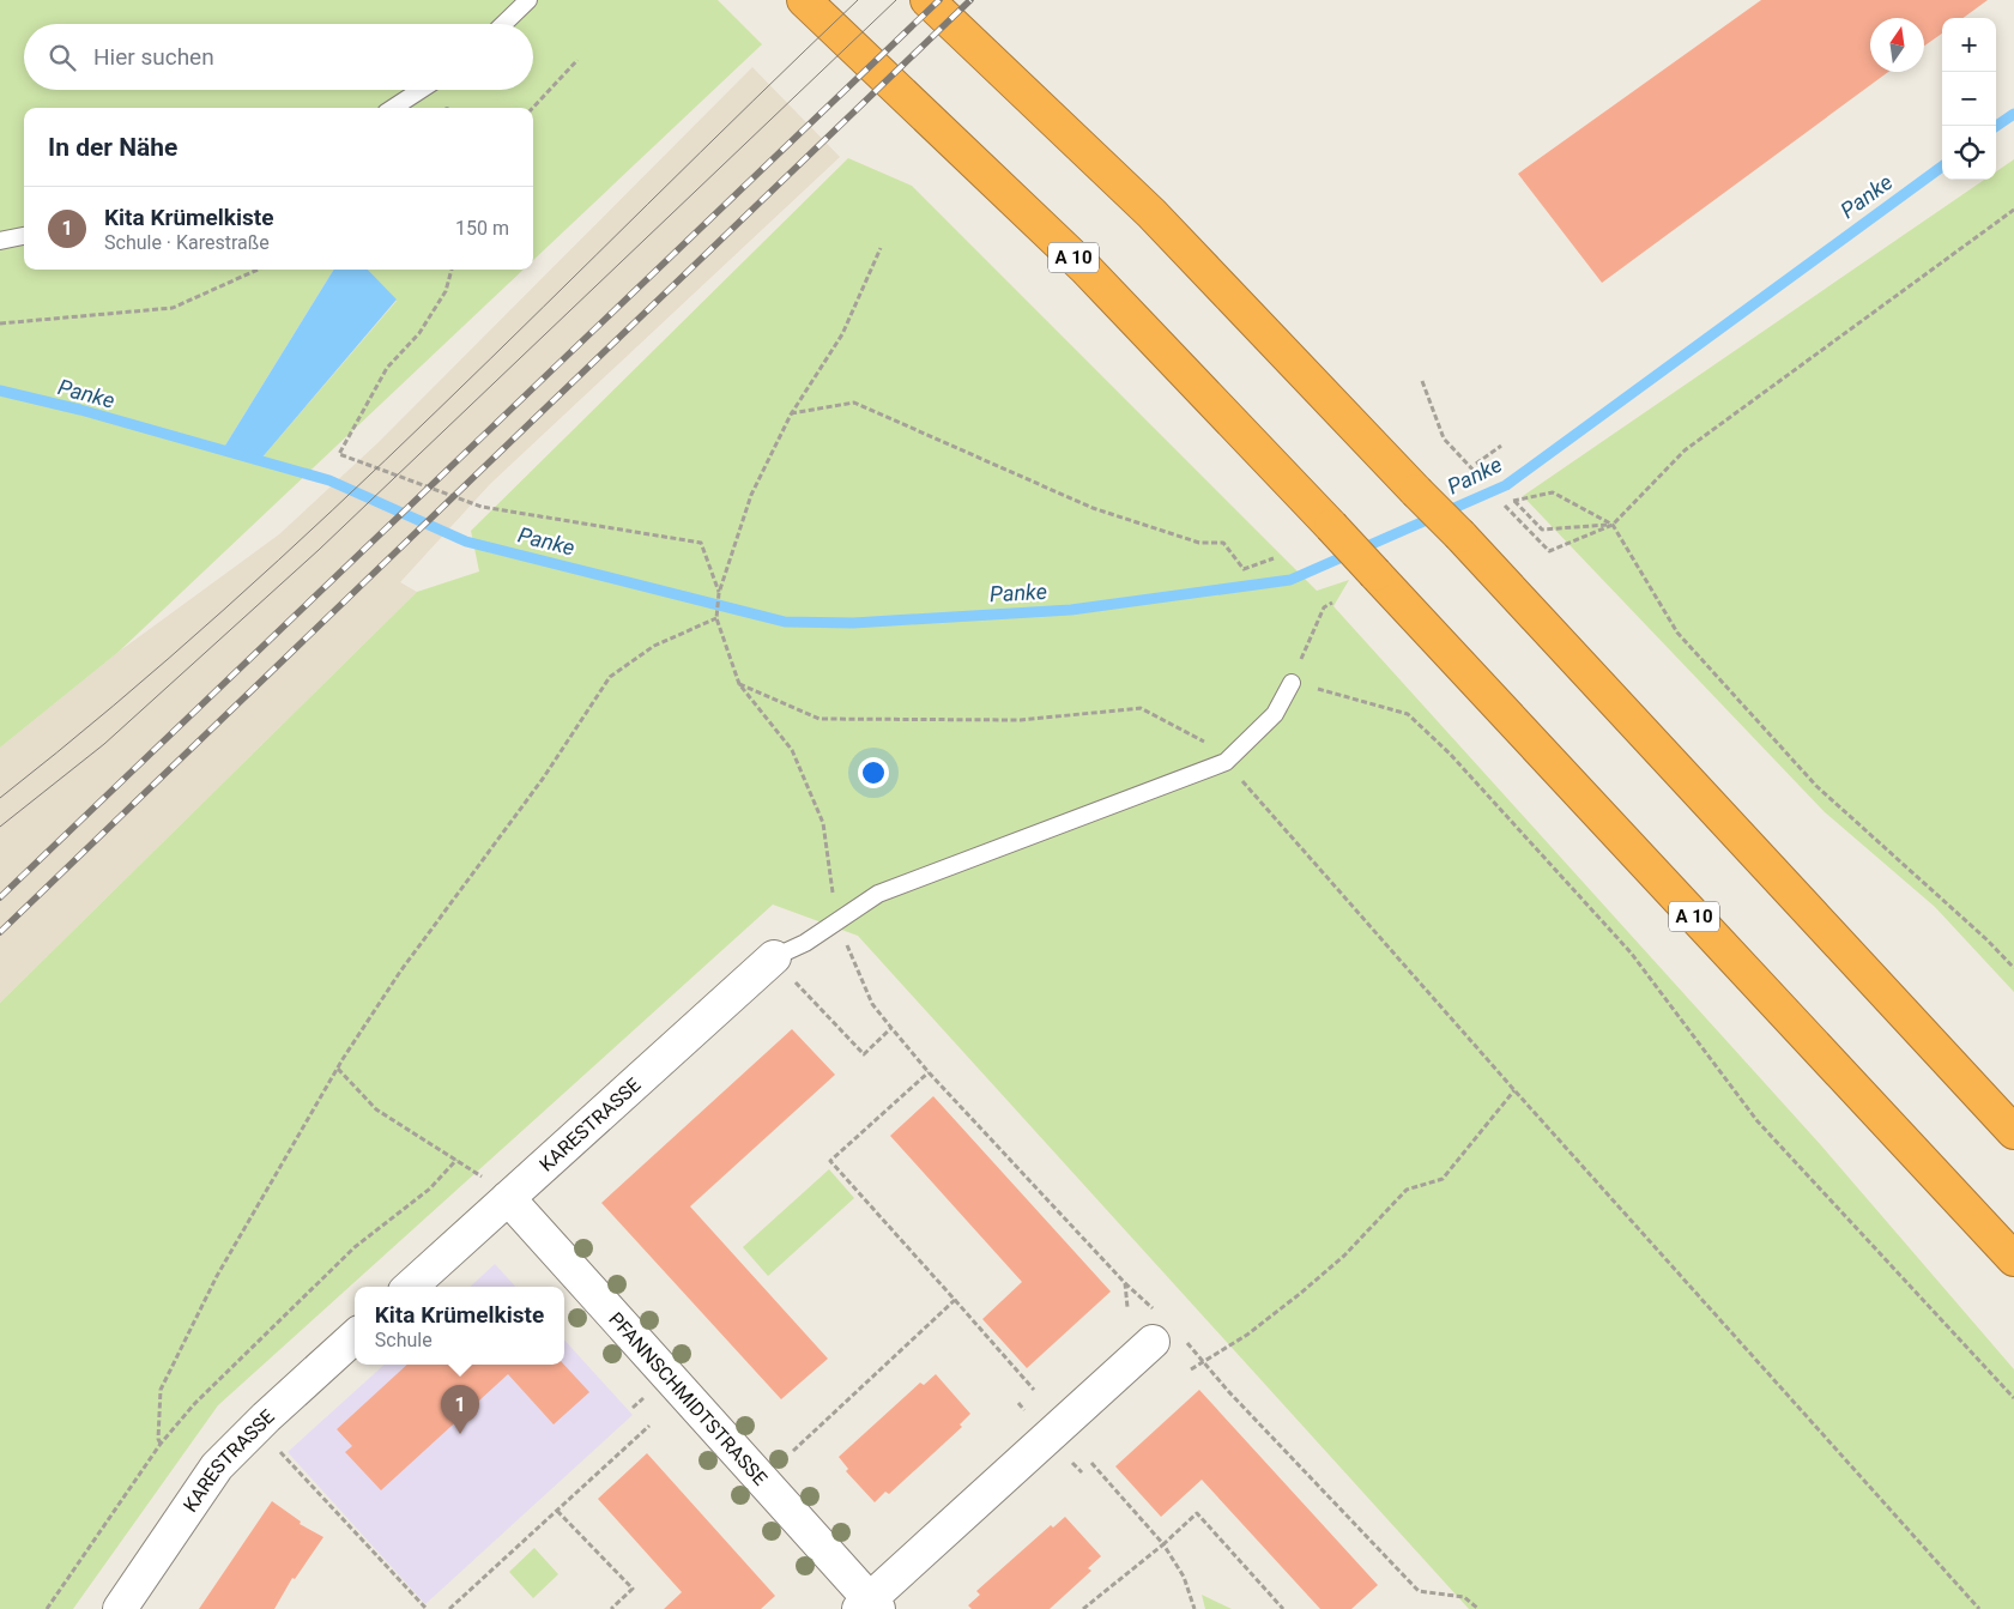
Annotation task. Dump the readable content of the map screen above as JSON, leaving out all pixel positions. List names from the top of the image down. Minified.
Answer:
{"streets":{"highway":["A 10"],"street":["KARESTRASSE","PFANNSCHMIDTSTRASSE"]},"crossings":[["KARESTRASSE","PFANNSCHMIDTSTRASSE"]],"water":["Panke"],"north":"top","page":{"map_buttons":["+","−"],"search":"Hier suchen","heading":"In der Nähe","list":[{"mark":"1","name":"Kita Krümelkiste","note":"Schule · Karestraße","value":"150 m"}],"popup":["Kita Krümelkiste","Schule"],"pins":"1"}}
